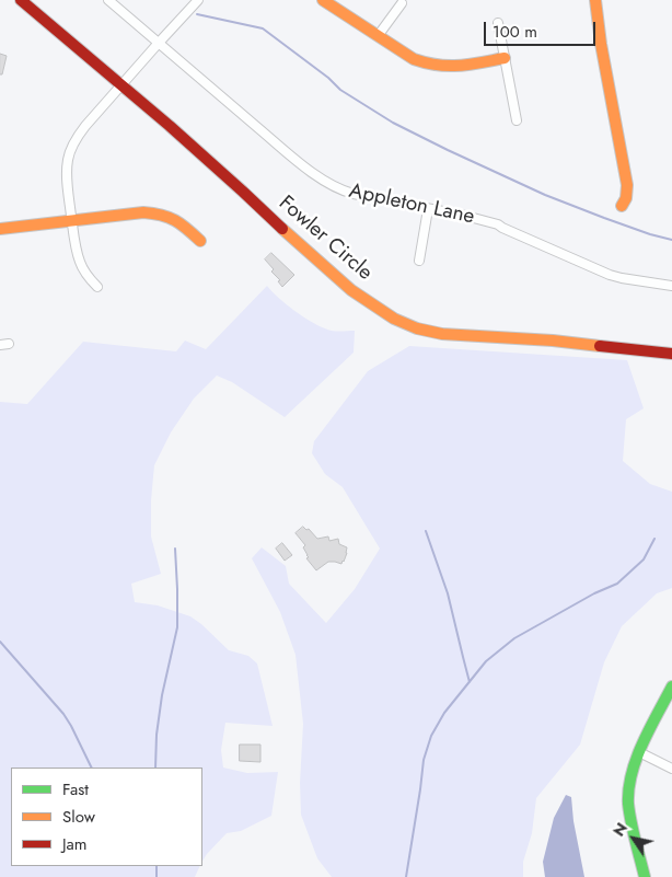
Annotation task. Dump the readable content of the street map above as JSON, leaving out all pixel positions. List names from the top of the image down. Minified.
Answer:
{"streets":{"street":["Appleton Lane","Fowler Circle"]},"legend":["Fast","Slow","Jam"],"scale_bar":"100 m","north":"top left"}
